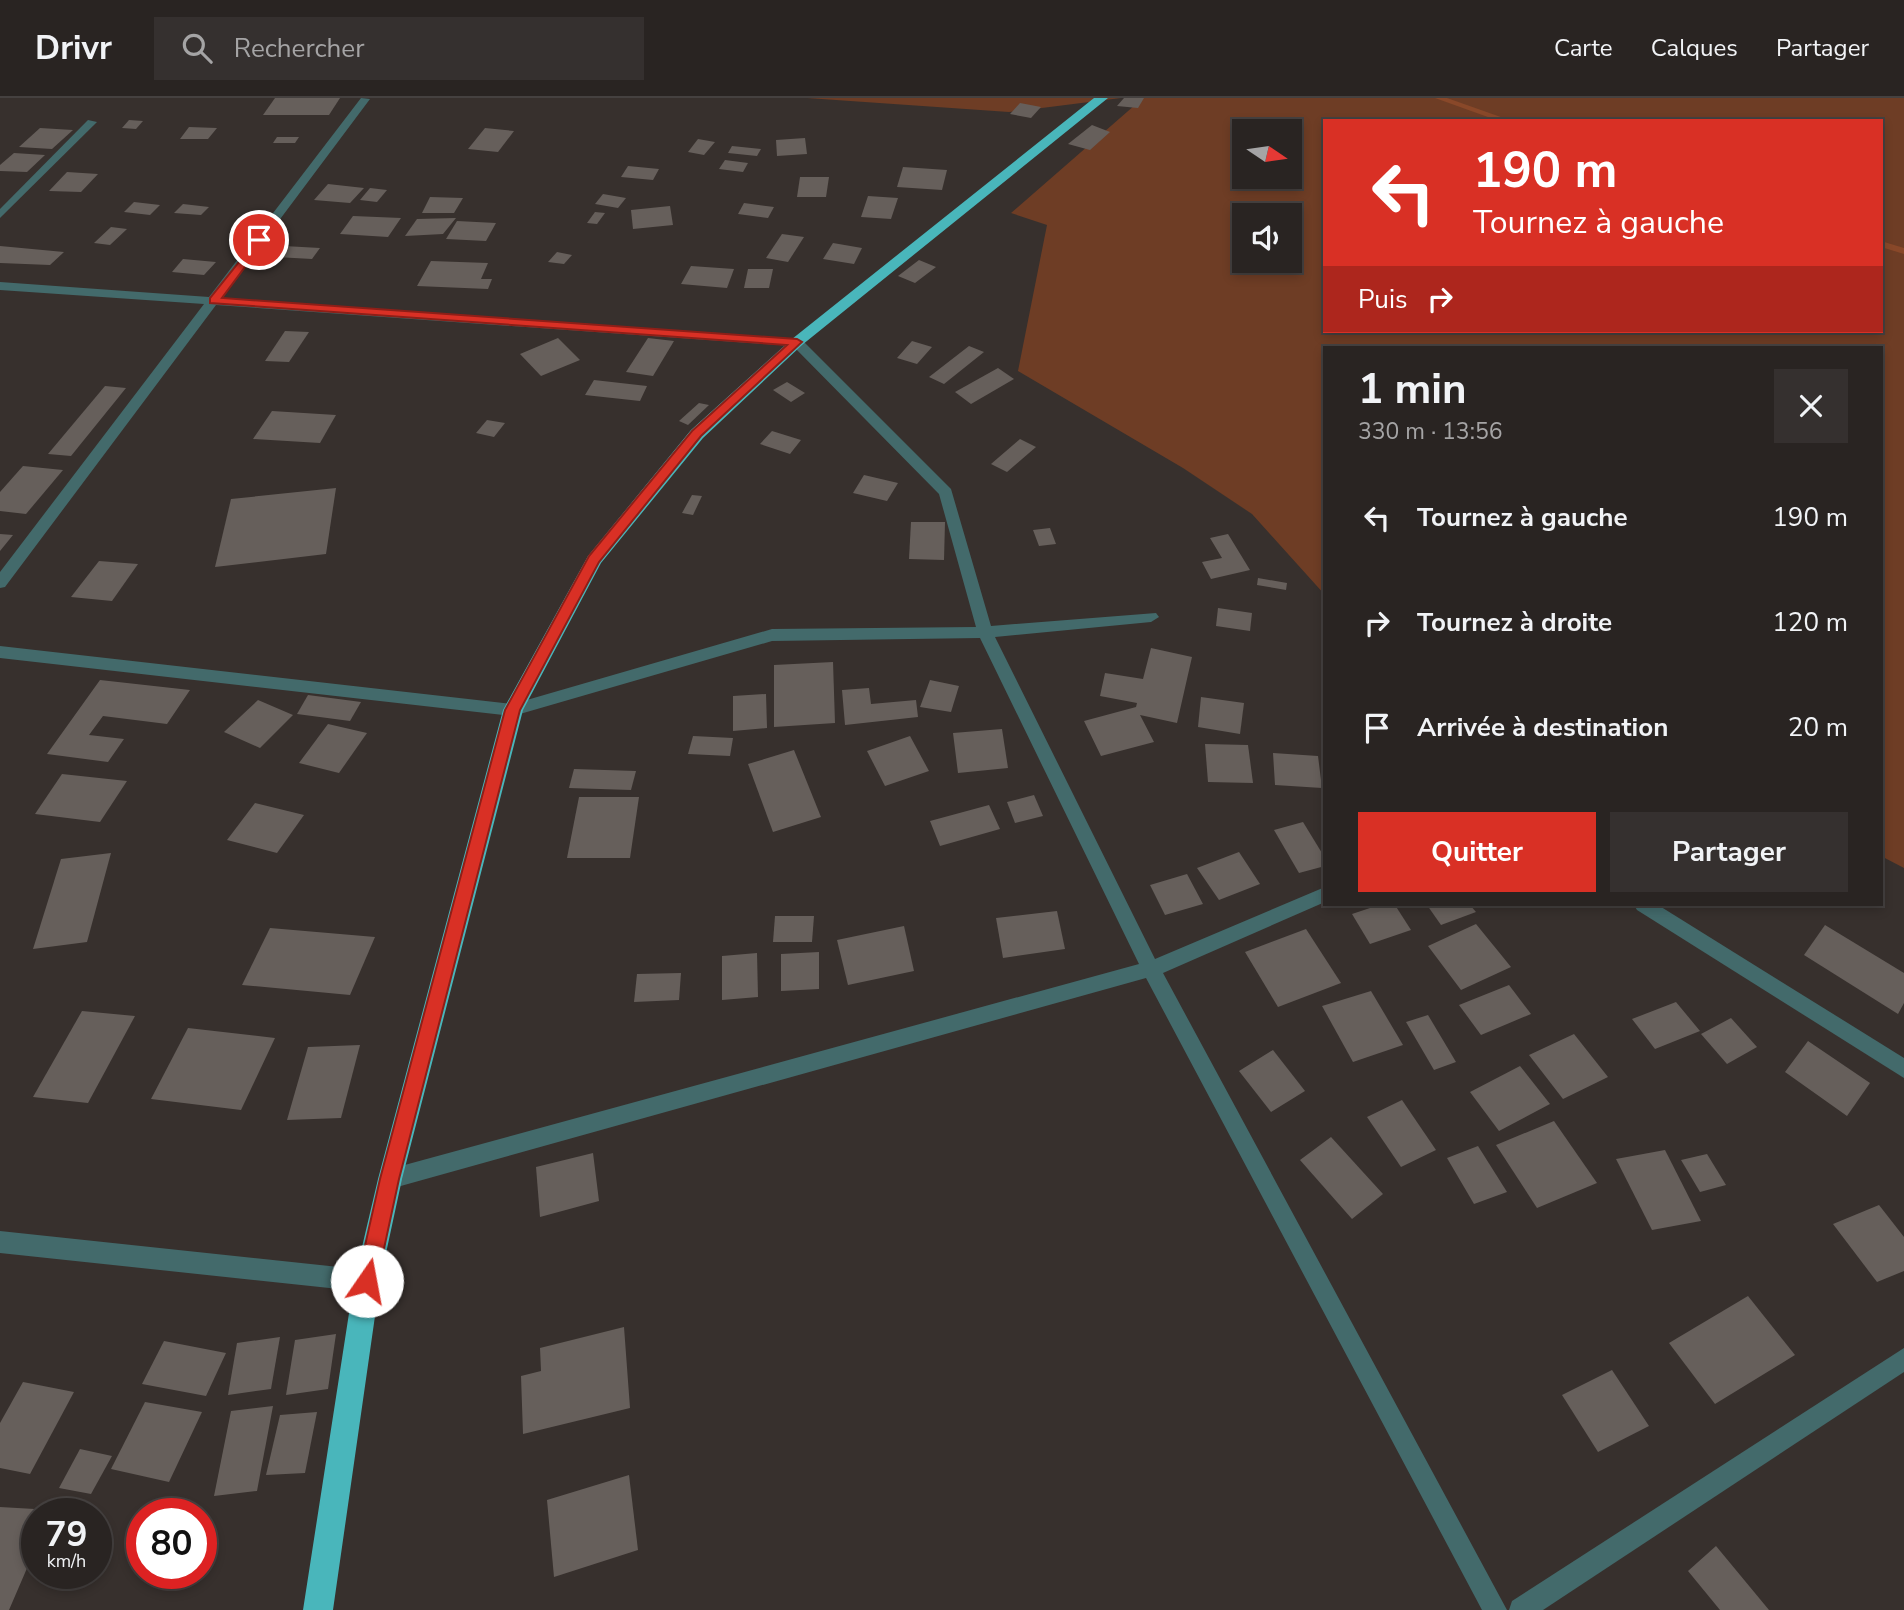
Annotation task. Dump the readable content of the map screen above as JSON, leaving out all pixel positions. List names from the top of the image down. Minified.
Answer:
{"north":"right","page":{"header":"Drivr","search":"Rechercher","nav":["Carte","Calques","Partager"],"turn":["190 m","Tournez à gauche"],"then":"Puis","heading":["1 min","330 m · 13:56"],"list":[{"name":"Tournez à gauche","value":"190 m"},{"name":"Tournez à droite","value":"120 m"},{"name":"Arrivée à destination","value":"20 m"}],"buttons":["Quitter","Partager"],"speed":"79 km/h","limit":"80"}}
